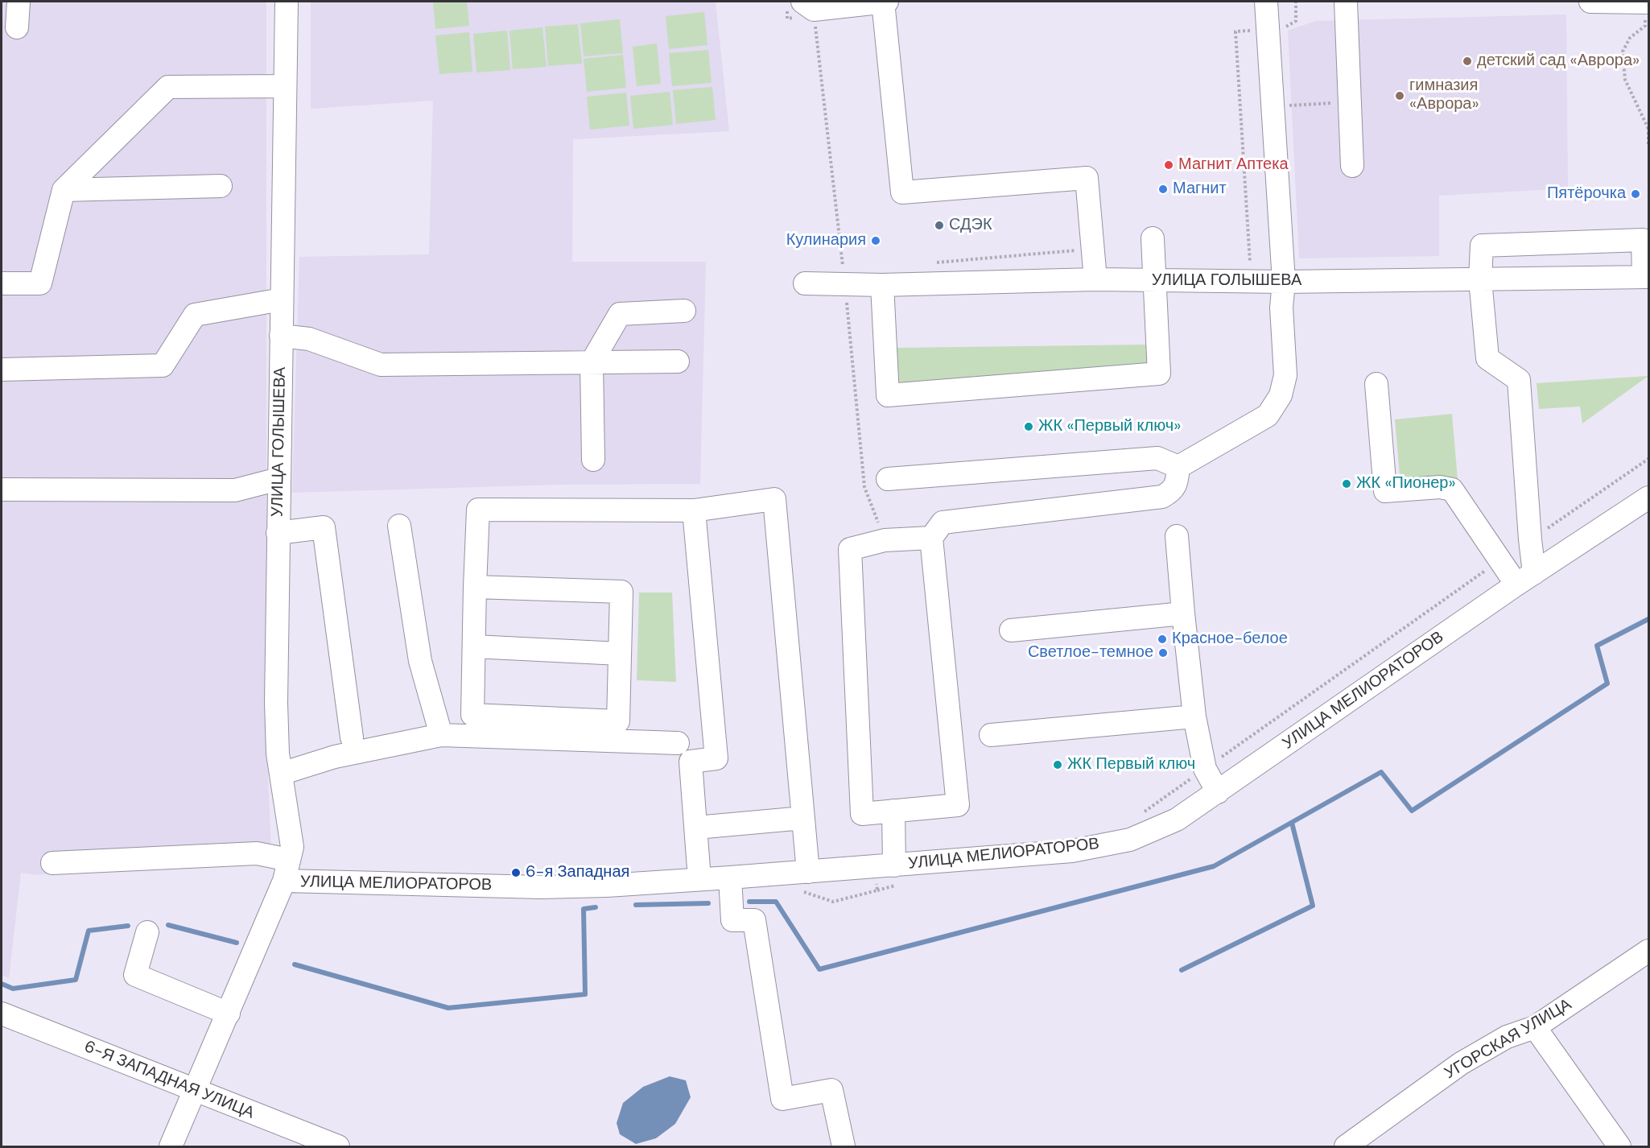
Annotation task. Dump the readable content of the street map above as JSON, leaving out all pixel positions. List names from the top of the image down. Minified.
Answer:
{"streets":{"street":["УЛИЦА ГОЛЫШЕВА","УЛИЦА МЕЛИОРАТОРОВ","УГОРСКАЯ УЛИЦА","6-Я ЗАПАДНАЯ УЛИЦА"]},"crossings":[["УЛИЦА ГОЛЫШЕВА","УЛИЦА МЕЛИОРАТОРОВ"],["УЛИЦА ГОЛЫШЕВА","6-Я ЗАПАДНАЯ УЛИЦА"]],"places":["детский сад «Аврора»","гимназия «Аврора»","Магнит Аптека","Магнит","Пятёрочка","СДЭК","Кулинария","ЖК «Первый ключ»","ЖК «Пионер»","Красное-белое","Светлое-темное","ЖК Первый ключ","6-я Западная"]}
